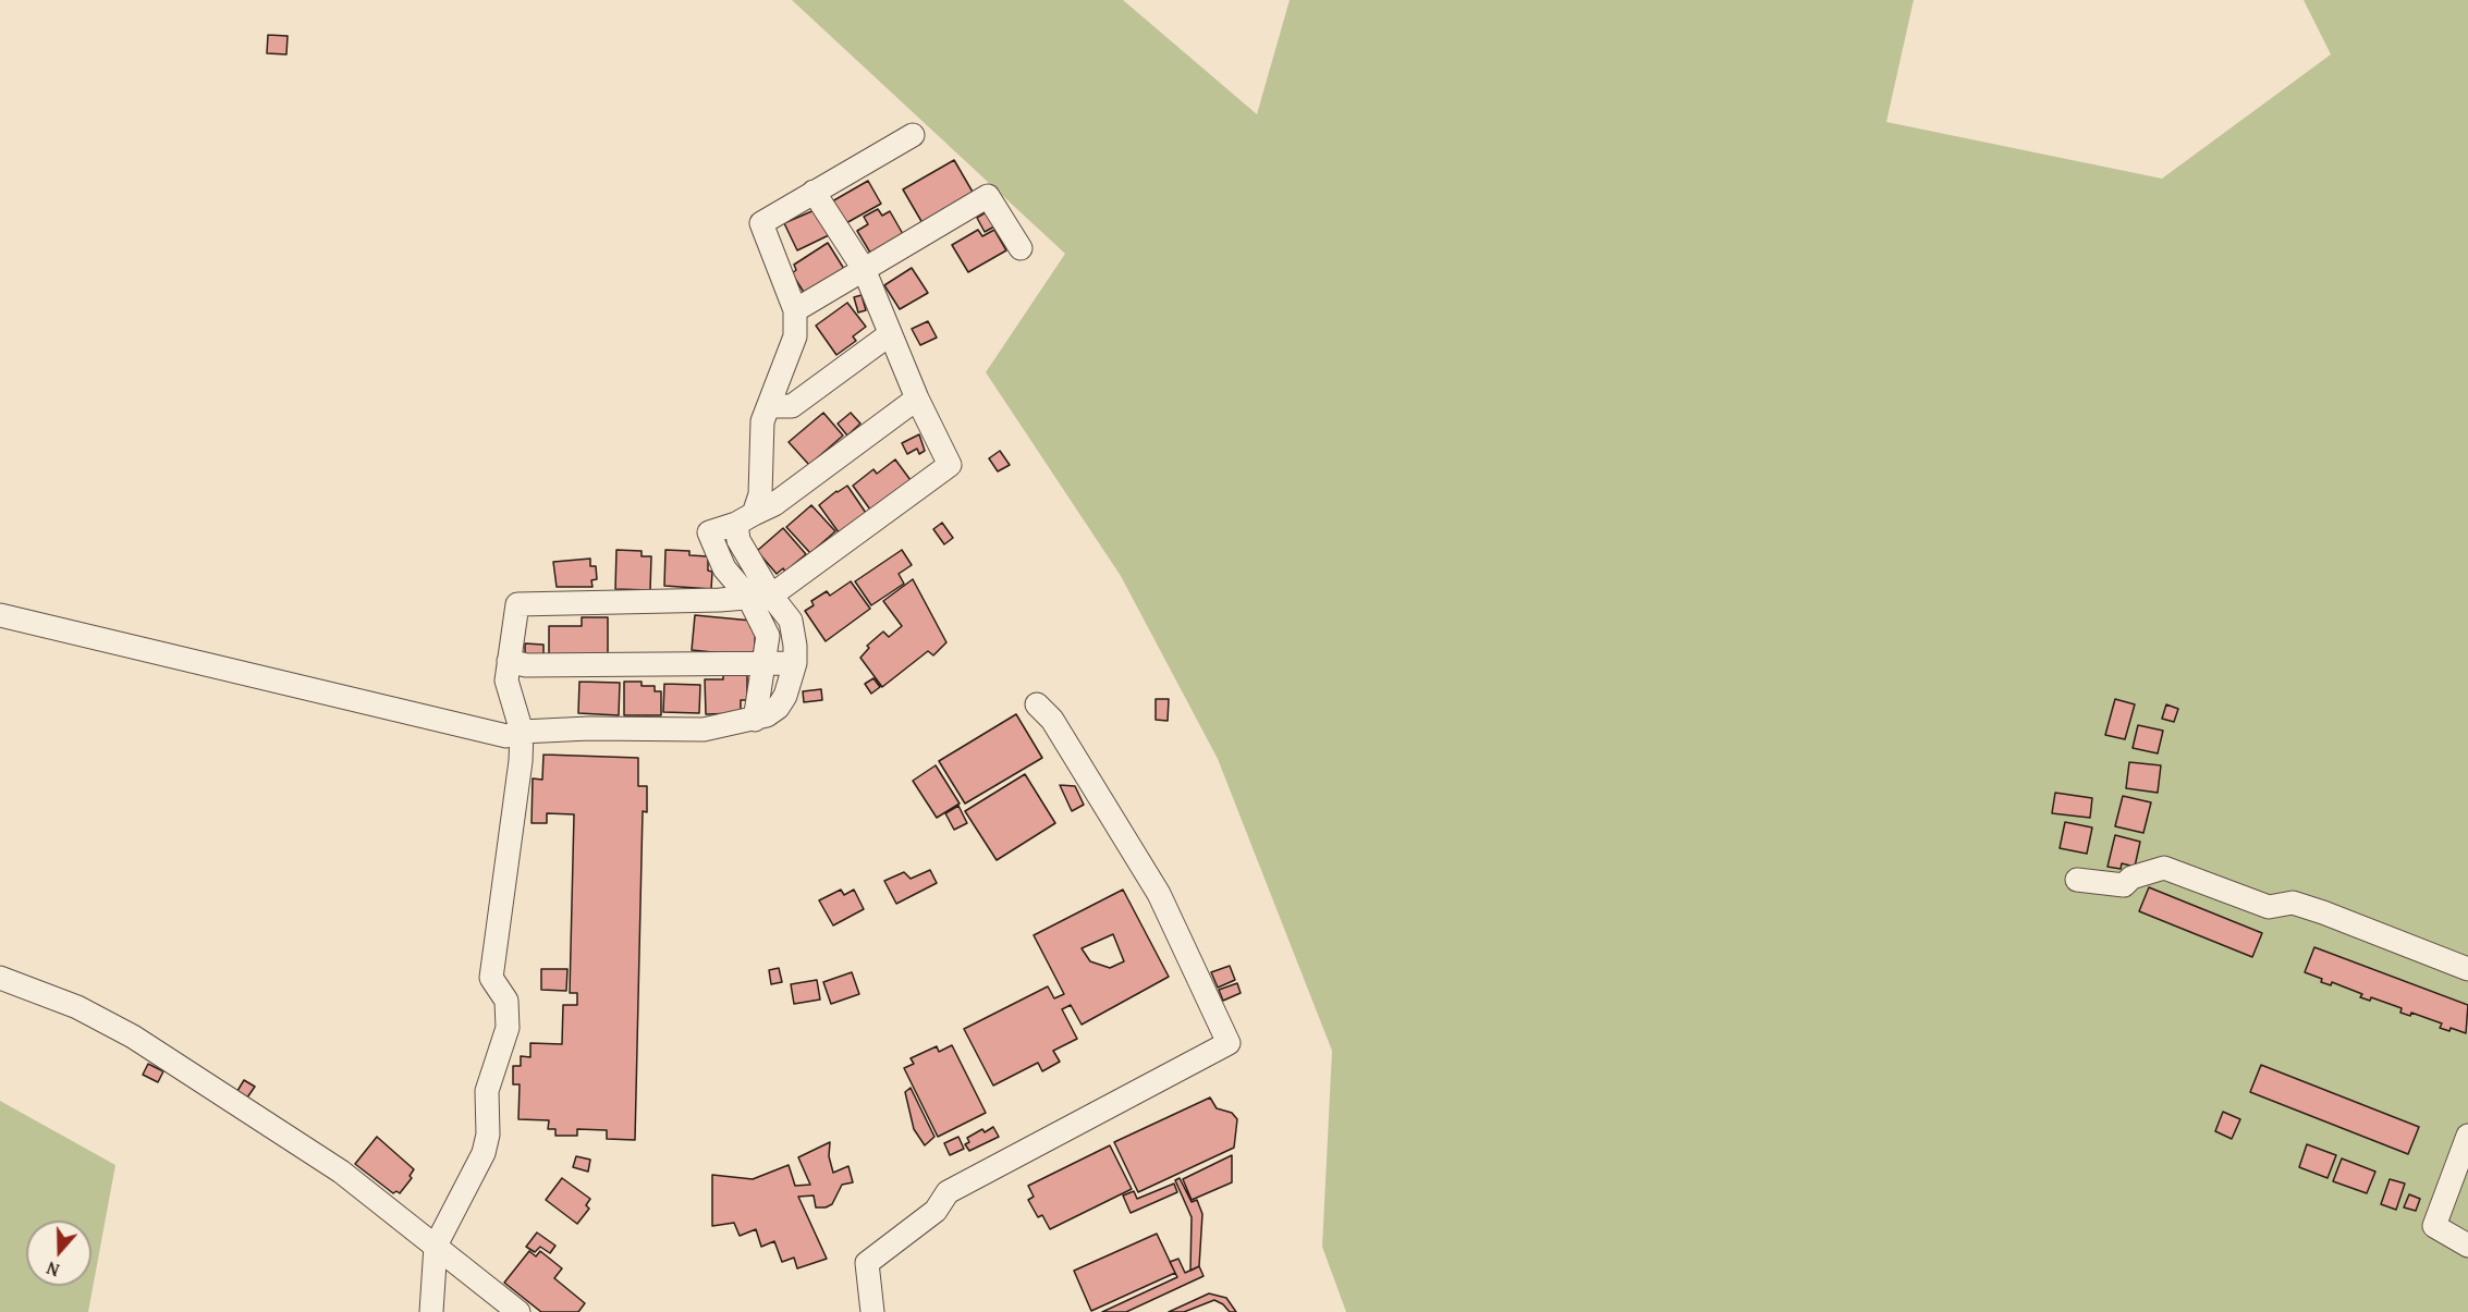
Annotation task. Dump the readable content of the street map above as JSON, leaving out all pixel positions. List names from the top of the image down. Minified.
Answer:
{"north":"bottom"}
